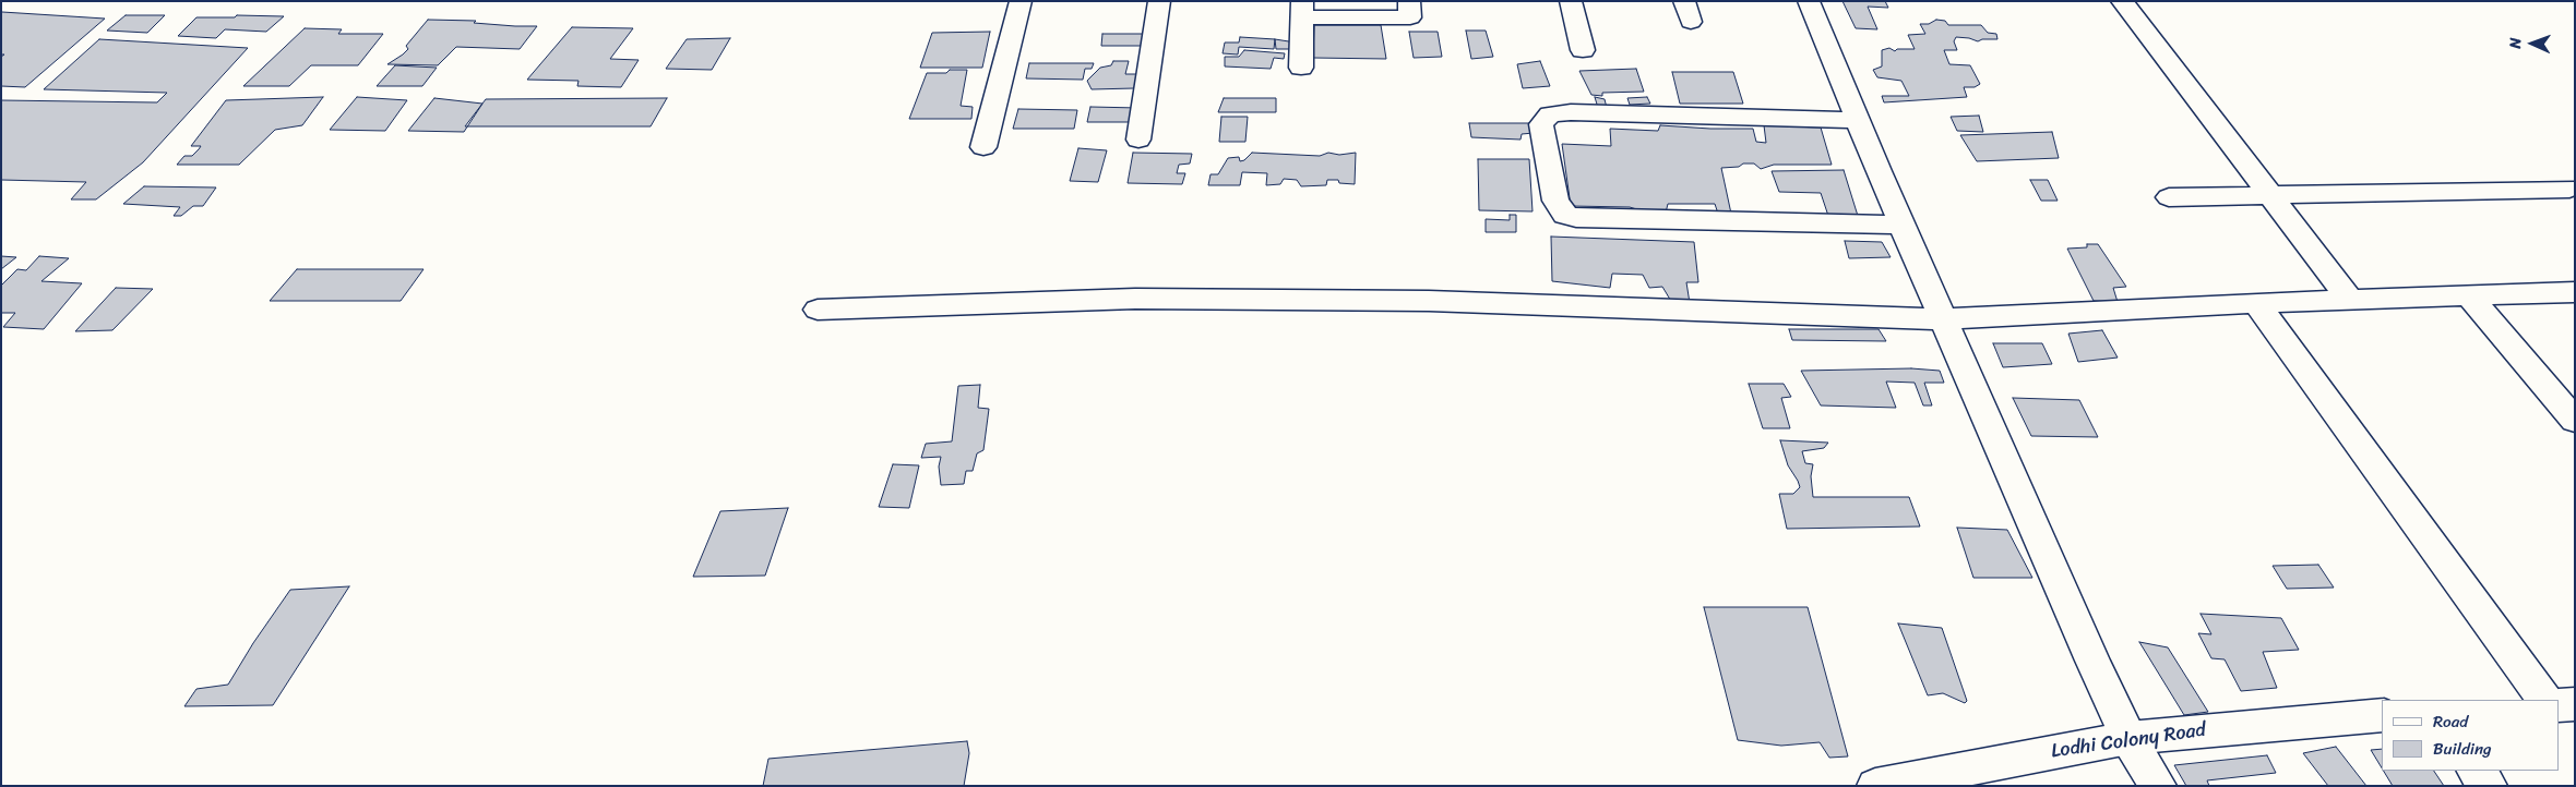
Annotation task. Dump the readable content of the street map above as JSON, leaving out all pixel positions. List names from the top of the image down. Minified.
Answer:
{"streets":{"street":["Lodhi Colony Road"]},"legend":["Road","Building"],"north":"left"}
